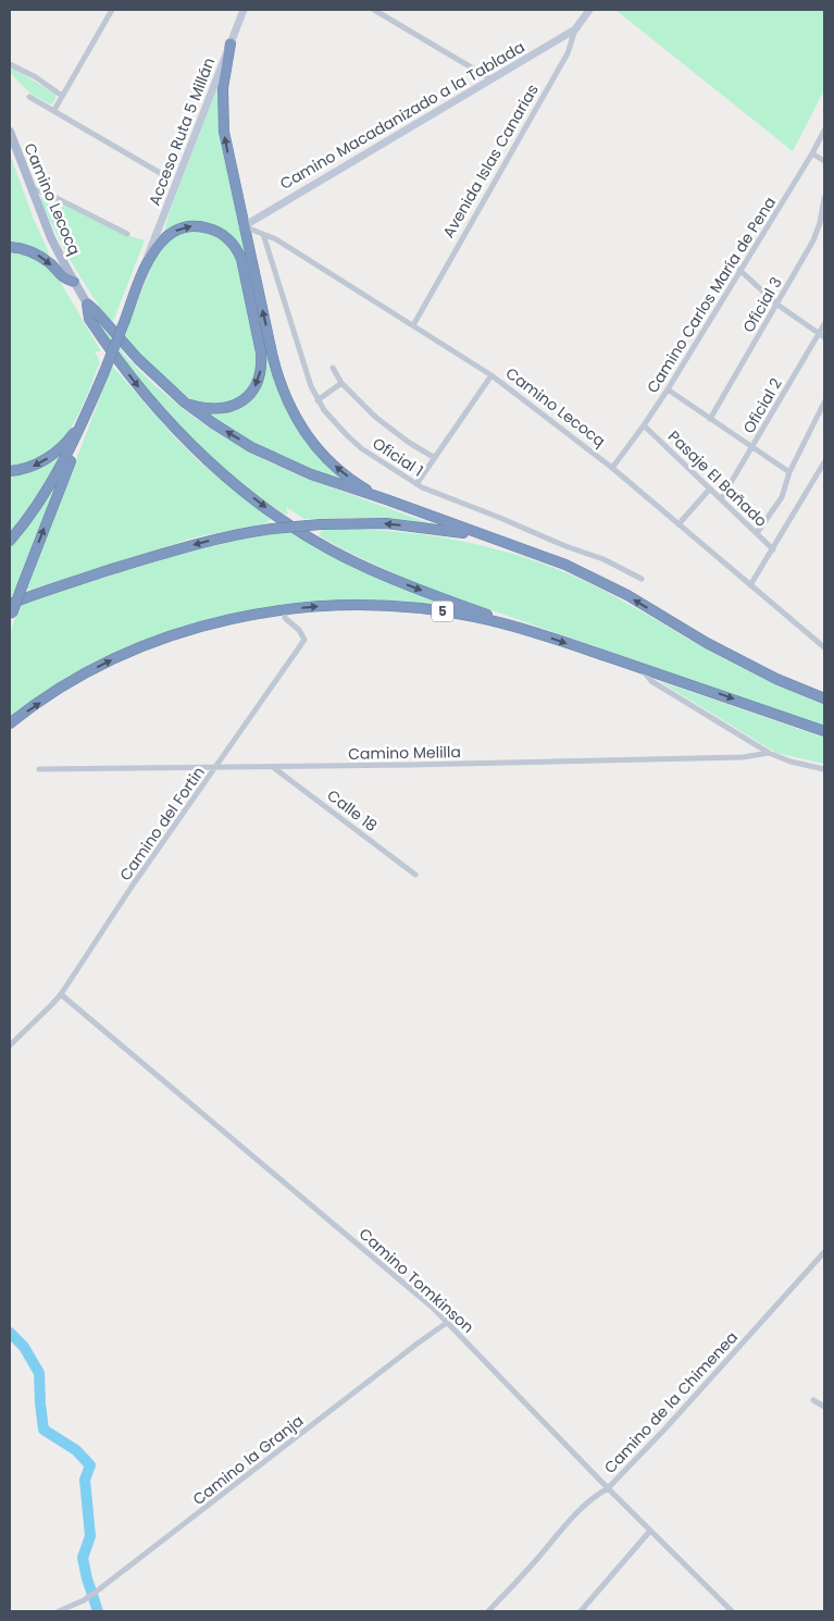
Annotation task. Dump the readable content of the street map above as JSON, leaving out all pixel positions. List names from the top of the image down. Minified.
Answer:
{"streets":{"highway":["5"],"main road":["Camino Lecocq"],"street":["Camino Macadanizado a la Tablada","Acceso Ruta 5 Millán","Avenida Islas Canarias","Camino Carlos María de Pena","Oficial 3","Oficial 2","Oficial 1","Pasaje El Bañado","Camino Melilla","Calle 18","Camino del Fortin","Camino Tomkinson","Camino de la Chimenea","Camino la Granja"]},"crossings":[["Camino Macadanizado a la Tablada","Avenida Islas Canarias"],["Camino Macadanizado a la Tablada","Camino Lecocq"],["Avenida Islas Canarias","Camino Lecocq"],["Camino Lecocq","Camino Carlos María de Pena"],["Camino Lecocq","Oficial 1"],["Camino Carlos María de Pena","Pasaje El Bañado"],["Oficial 2","Pasaje El Bañado"],["5","Camino del Fortin"],["Camino Melilla","Calle 18"],["Camino Melilla","Camino del Fortin"],["Camino del Fortin","Camino Tomkinson"],["Camino Tomkinson","Camino de la Chimenea"],["Camino Tomkinson","Camino la Granja"]]}
